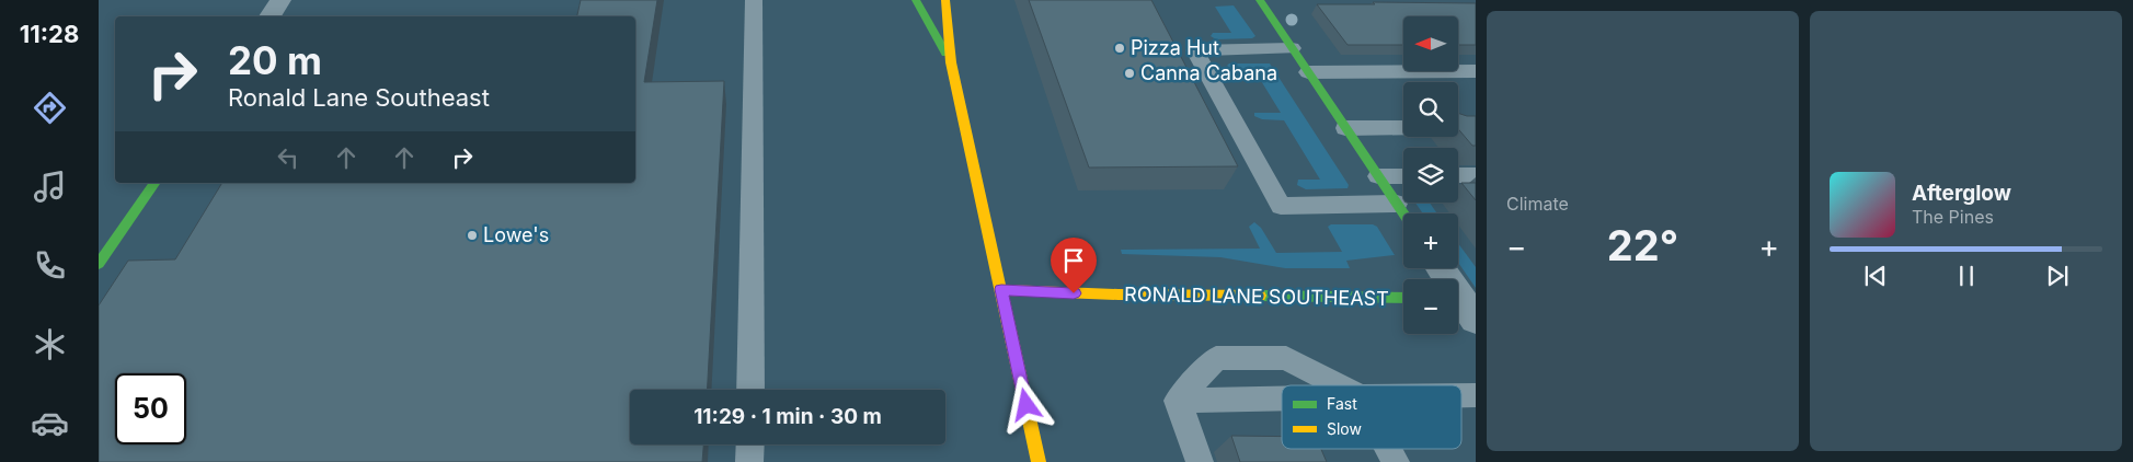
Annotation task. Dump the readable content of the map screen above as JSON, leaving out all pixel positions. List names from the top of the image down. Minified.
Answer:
{"streets":{"street":["RONALD LANE SOUTHEAST"]},"places":["Pizza Hut","Canna Cabana","Lowe's"],"legend":["Fast","Slow"],"north":"left","page":{"tabs":"11:28","tile":"Climate","map_buttons":["+","−"],"turn":["20 m","Ronald Lane Southeast"],"song":["Afterglow","The Pines"],"heat":["−","22°","+"],"limit":"50","trip":"11:29 · 1 min · 30 m"}}
